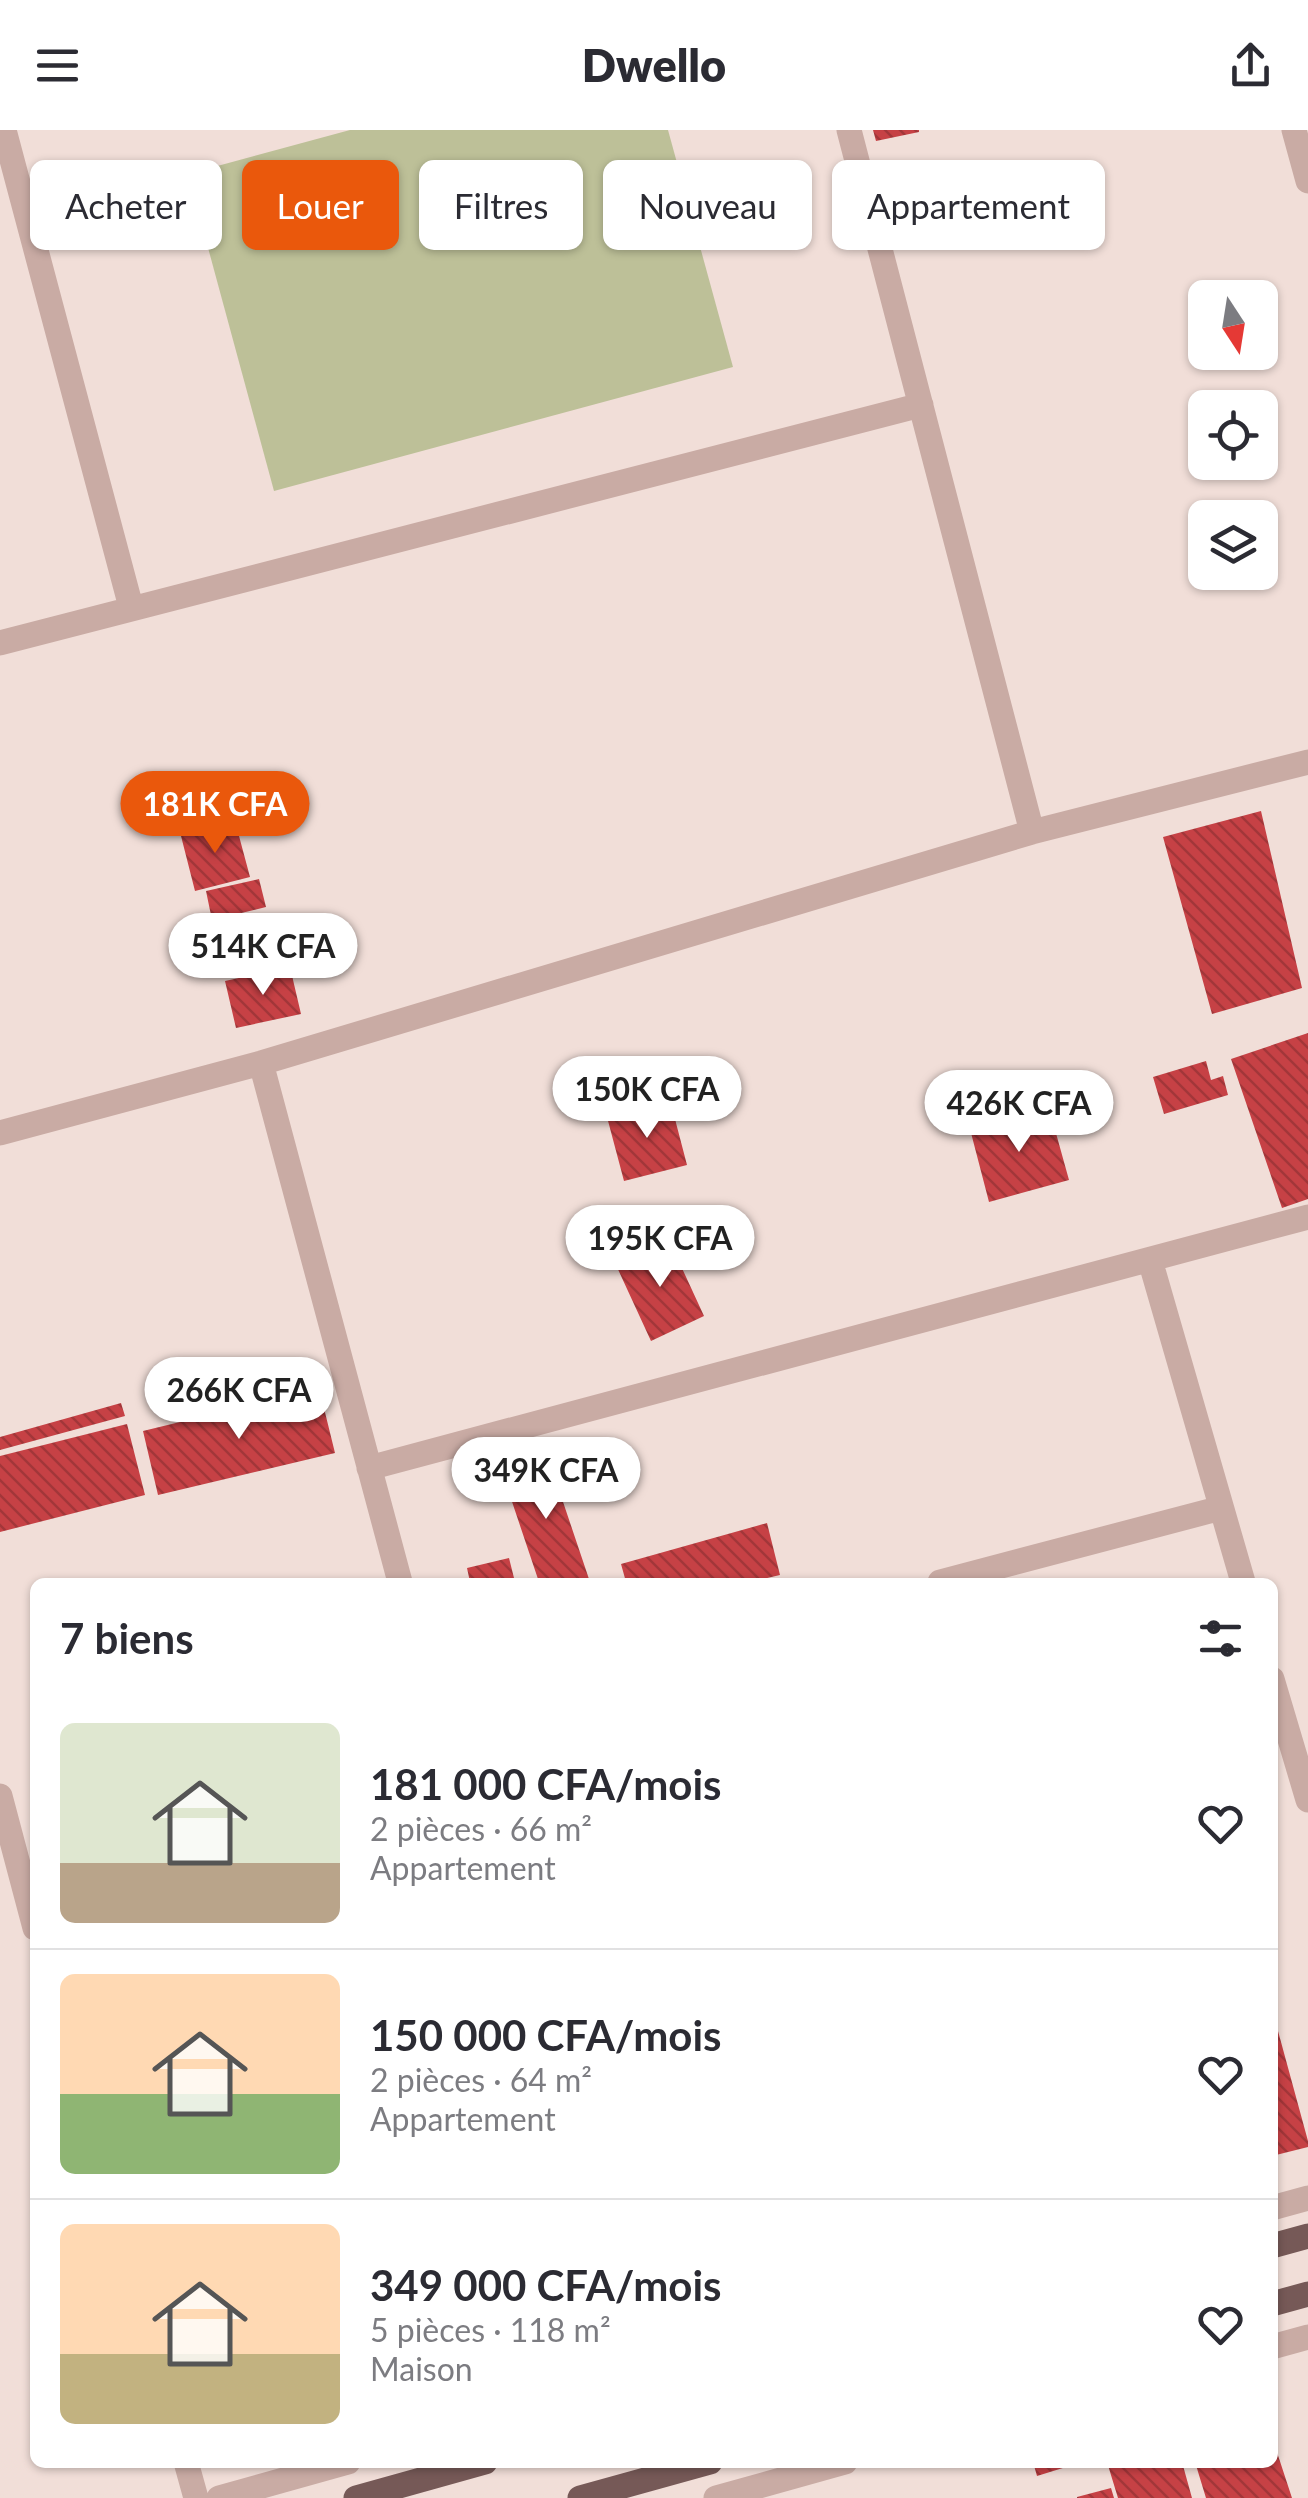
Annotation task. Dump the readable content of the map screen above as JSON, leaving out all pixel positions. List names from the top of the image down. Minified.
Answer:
{"north":"bottom","page":{"header":"Dwello","chip":["Acheter","Louer","Filtres","Nouveau","Appartement"],"price":["181K CFA","514K CFA","150K CFA","426K CFA","195K CFA","266K CFA","349K CFA"],"heading":"7 biens","list":[{"name":"181 000 CFA/mois","note":"2 pièces · 66 m² · Appartement"},{"name":"150 000 CFA/mois","note":"2 pièces · 64 m² · Appartement"},{"name":"349 000 CFA/mois","note":"5 pièces · 118 m² · Maison"}]}}
